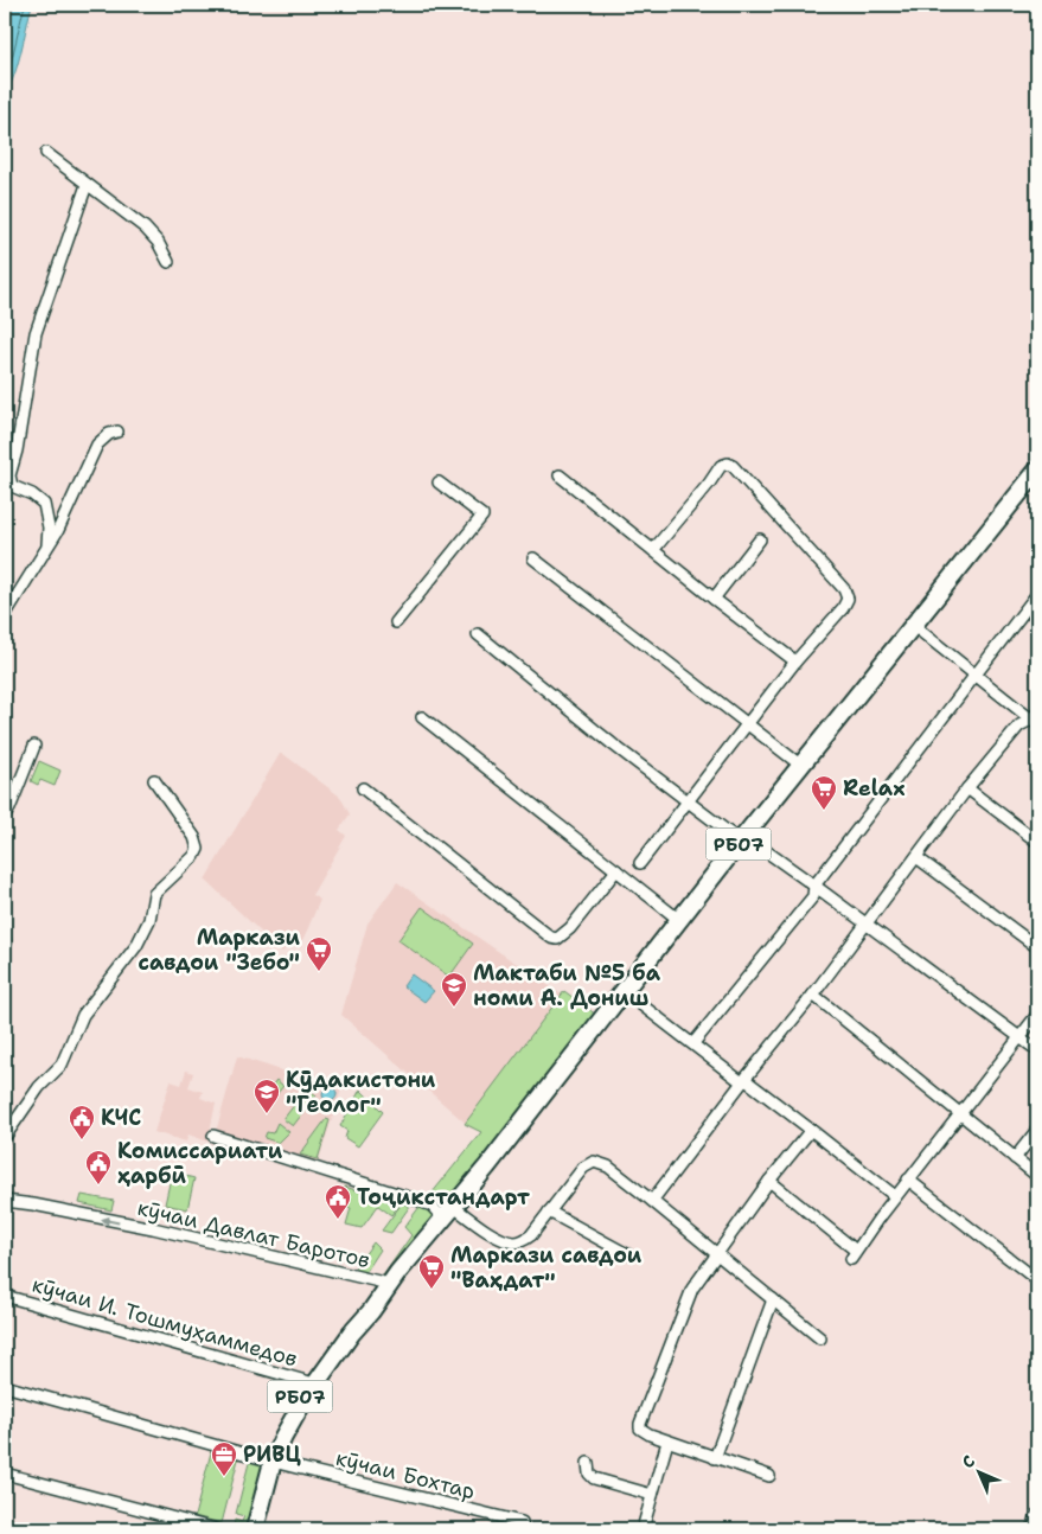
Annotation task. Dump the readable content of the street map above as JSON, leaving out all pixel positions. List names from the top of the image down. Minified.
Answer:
{"streets":{"highway":["РБ07"],"street":["кӯчаи Давлат Баротов","кӯчаи И. Тошмуҳаммедов","кӯчаи Бохтар"]},"crossings":[["РБ07","кӯчаи Давлат Баротов"],["РБ07","кӯчаи И. Тошмуҳаммедов"],["РБ07","кӯчаи Бохтар"]],"one_way":["кӯчаи Давлат Баротов"],"places":{"supermarket":["Relax","Маркази савдои \"Зебо\"","Маркази савдои \"Ваҳдат\""],"school or university":["Мактаби №5 ба номи А. Дониш","Кӯдакистони \"Геолог\""],"public building":["КЧС","Комиссариати ҳарбӣ","Тоҷикстандарт"],"office":["РИВЦ"]},"north":"top left"}
